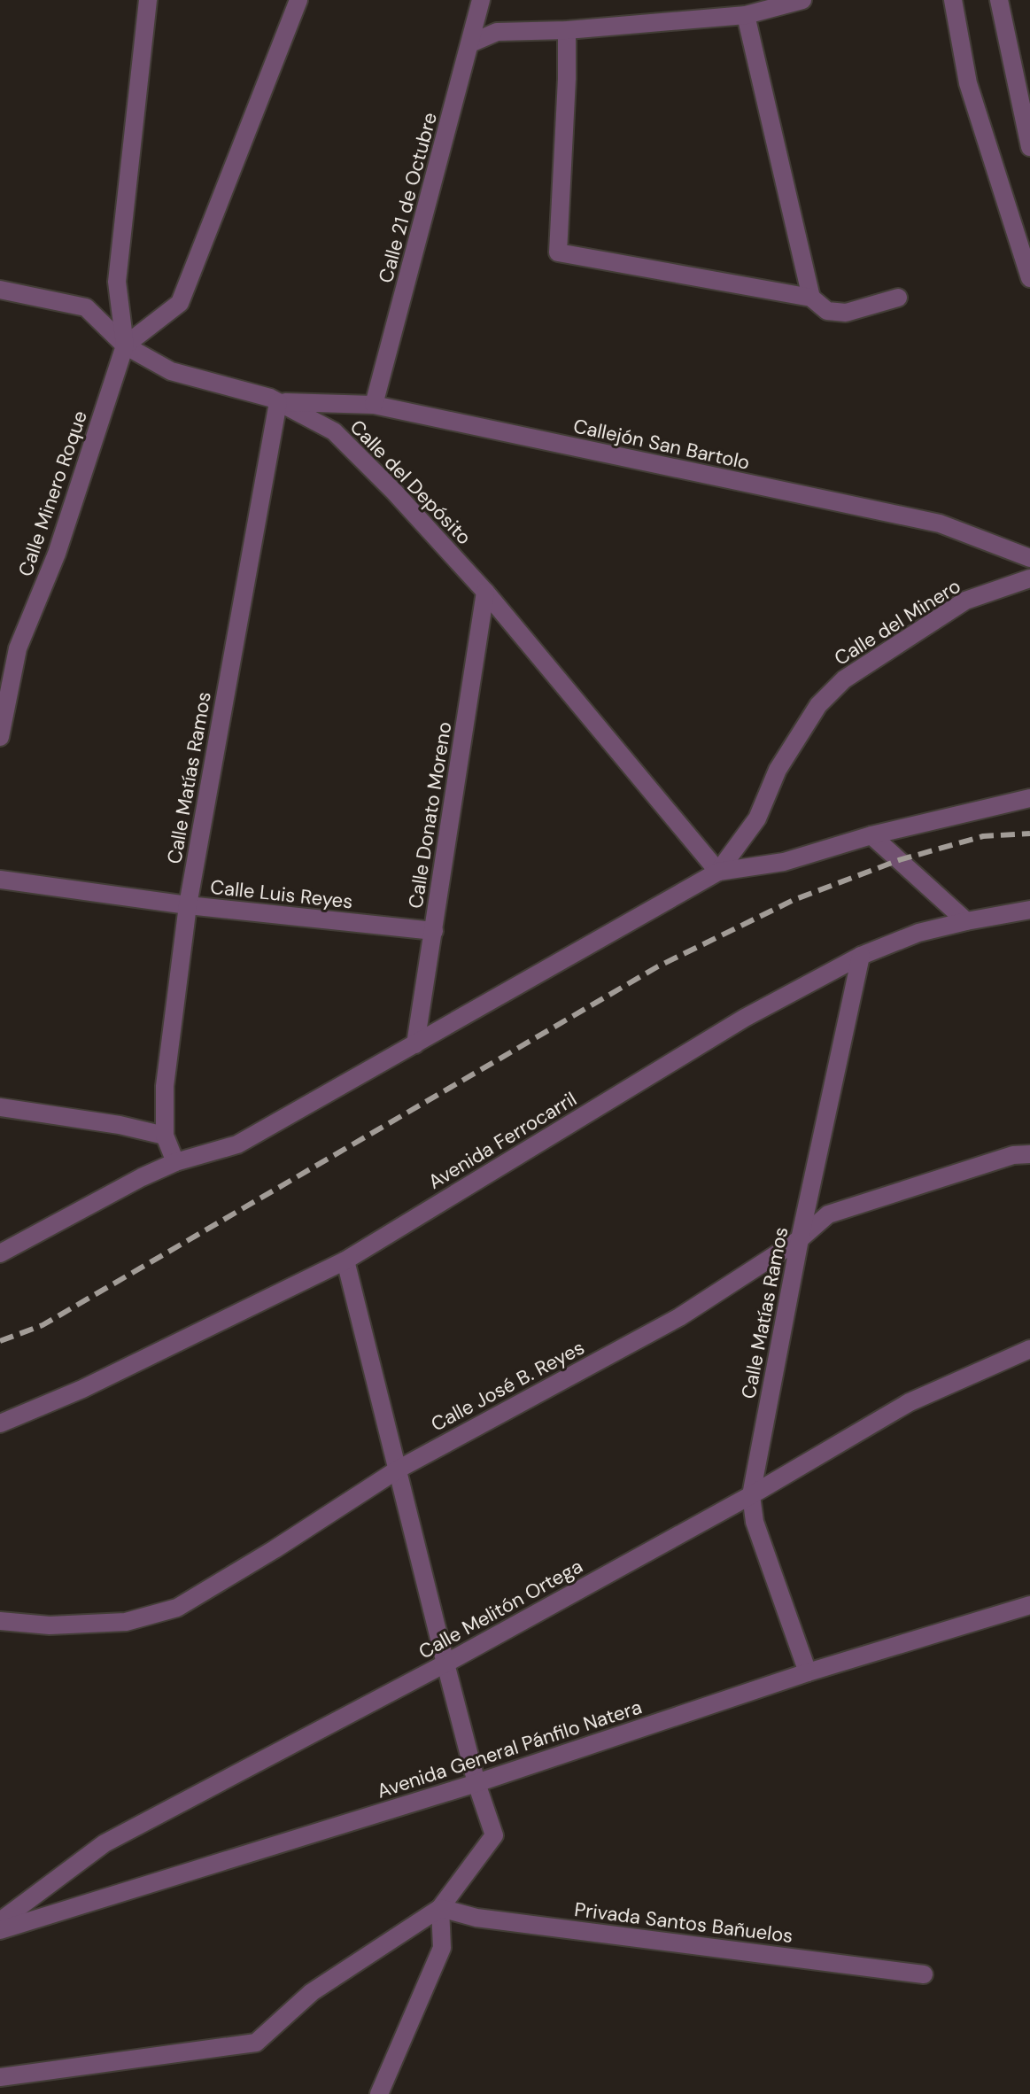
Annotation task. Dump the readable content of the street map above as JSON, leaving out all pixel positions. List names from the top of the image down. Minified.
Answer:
{"streets":{"street":["Calle 21 de Octubre","Callejón San Bartolo","Calle del Depósito","Calle Minero Roque","Calle del Minero","Calle Matías Ramos","Calle Donato Moreno","Calle Luis Reyes","Avenida Ferrocarril","Calle José B. Reyes","Calle Melitón Ortega","Avenida General Pánfilo Natera","Privada Santos Bañuelos"]},"crossings":[["Calle 21 de Octubre","Callejón San Bartolo"],["Callejón San Bartolo","Calle del Depósito"],["Callejón San Bartolo","Calle Matías Ramos"],["Calle del Depósito","Calle Minero Roque"],["Calle del Depósito","Calle del Minero"],["Calle del Depósito","Calle Matías Ramos"],["Calle del Depósito","Calle Donato Moreno"],["Calle Matías Ramos","Calle Luis Reyes"],["Calle Matías Ramos","Avenida Ferrocarril"],["Calle Matías Ramos","Calle José B. Reyes"],["Calle Matías Ramos","Calle Melitón Ortega"],["Calle Matías Ramos","Avenida General Pánfilo Natera"],["Calle Donato Moreno","Calle Luis Reyes"]]}
